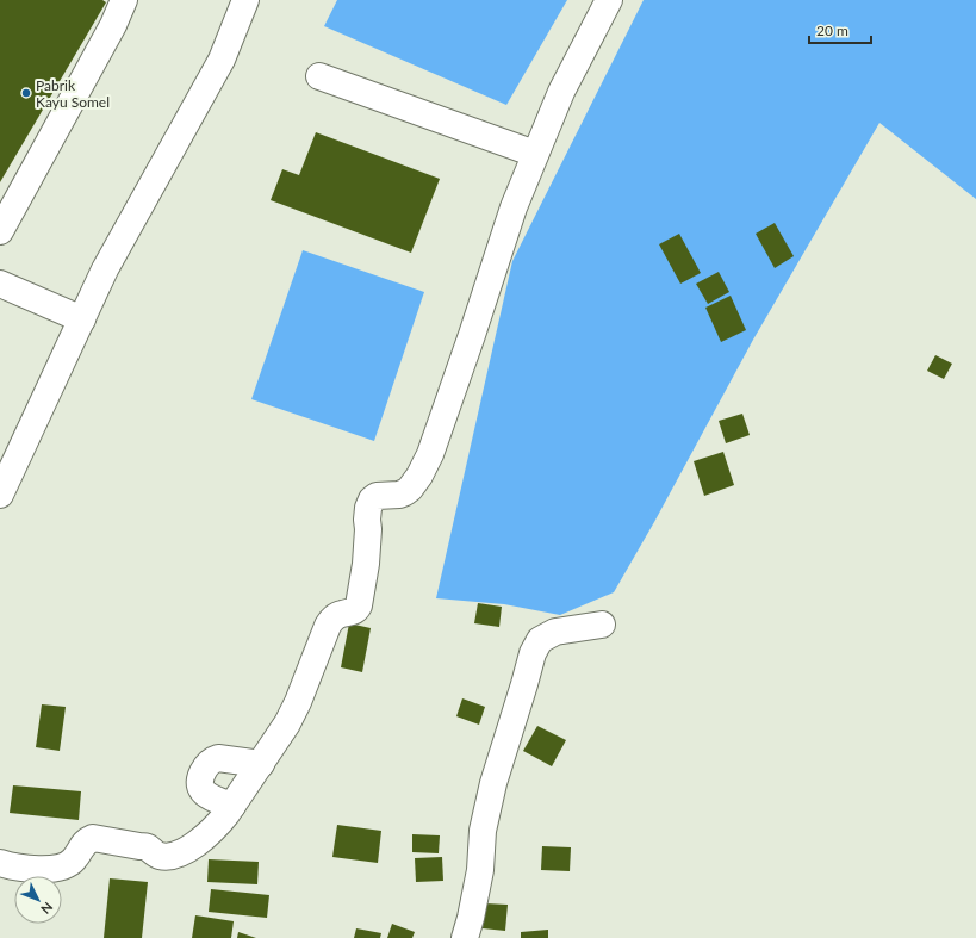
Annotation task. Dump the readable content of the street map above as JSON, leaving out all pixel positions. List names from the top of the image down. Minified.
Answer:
{"places":["Pabrik Kayu Somel"],"scale_bar":"20 m","north":"bottom right"}
